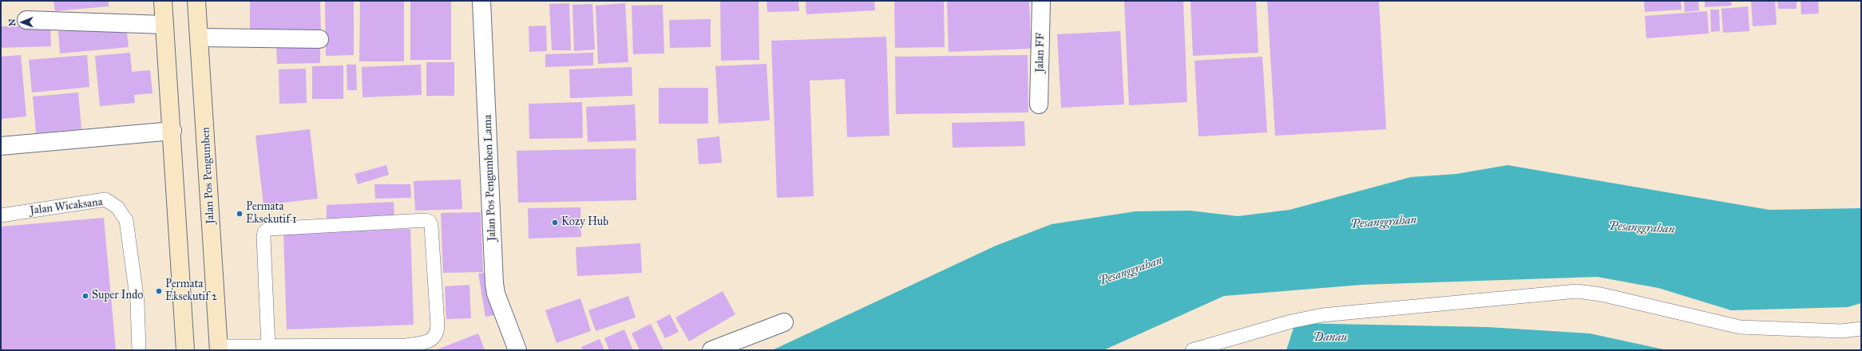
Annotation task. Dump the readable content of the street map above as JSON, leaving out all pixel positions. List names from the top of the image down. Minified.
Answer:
{"streets":{"main road":["Jalan Pos Pengumben"],"street":["Jalan FF","Jalan Pos Pengumben Lama"],"lane":["Jalan Wicaksana"]},"water":["Pesanggrahan","Danau"],"places":["Permata Eksekutif 1","Kozy Hub","Permata Eksekutif 2","Super Indo"],"north":"left"}
